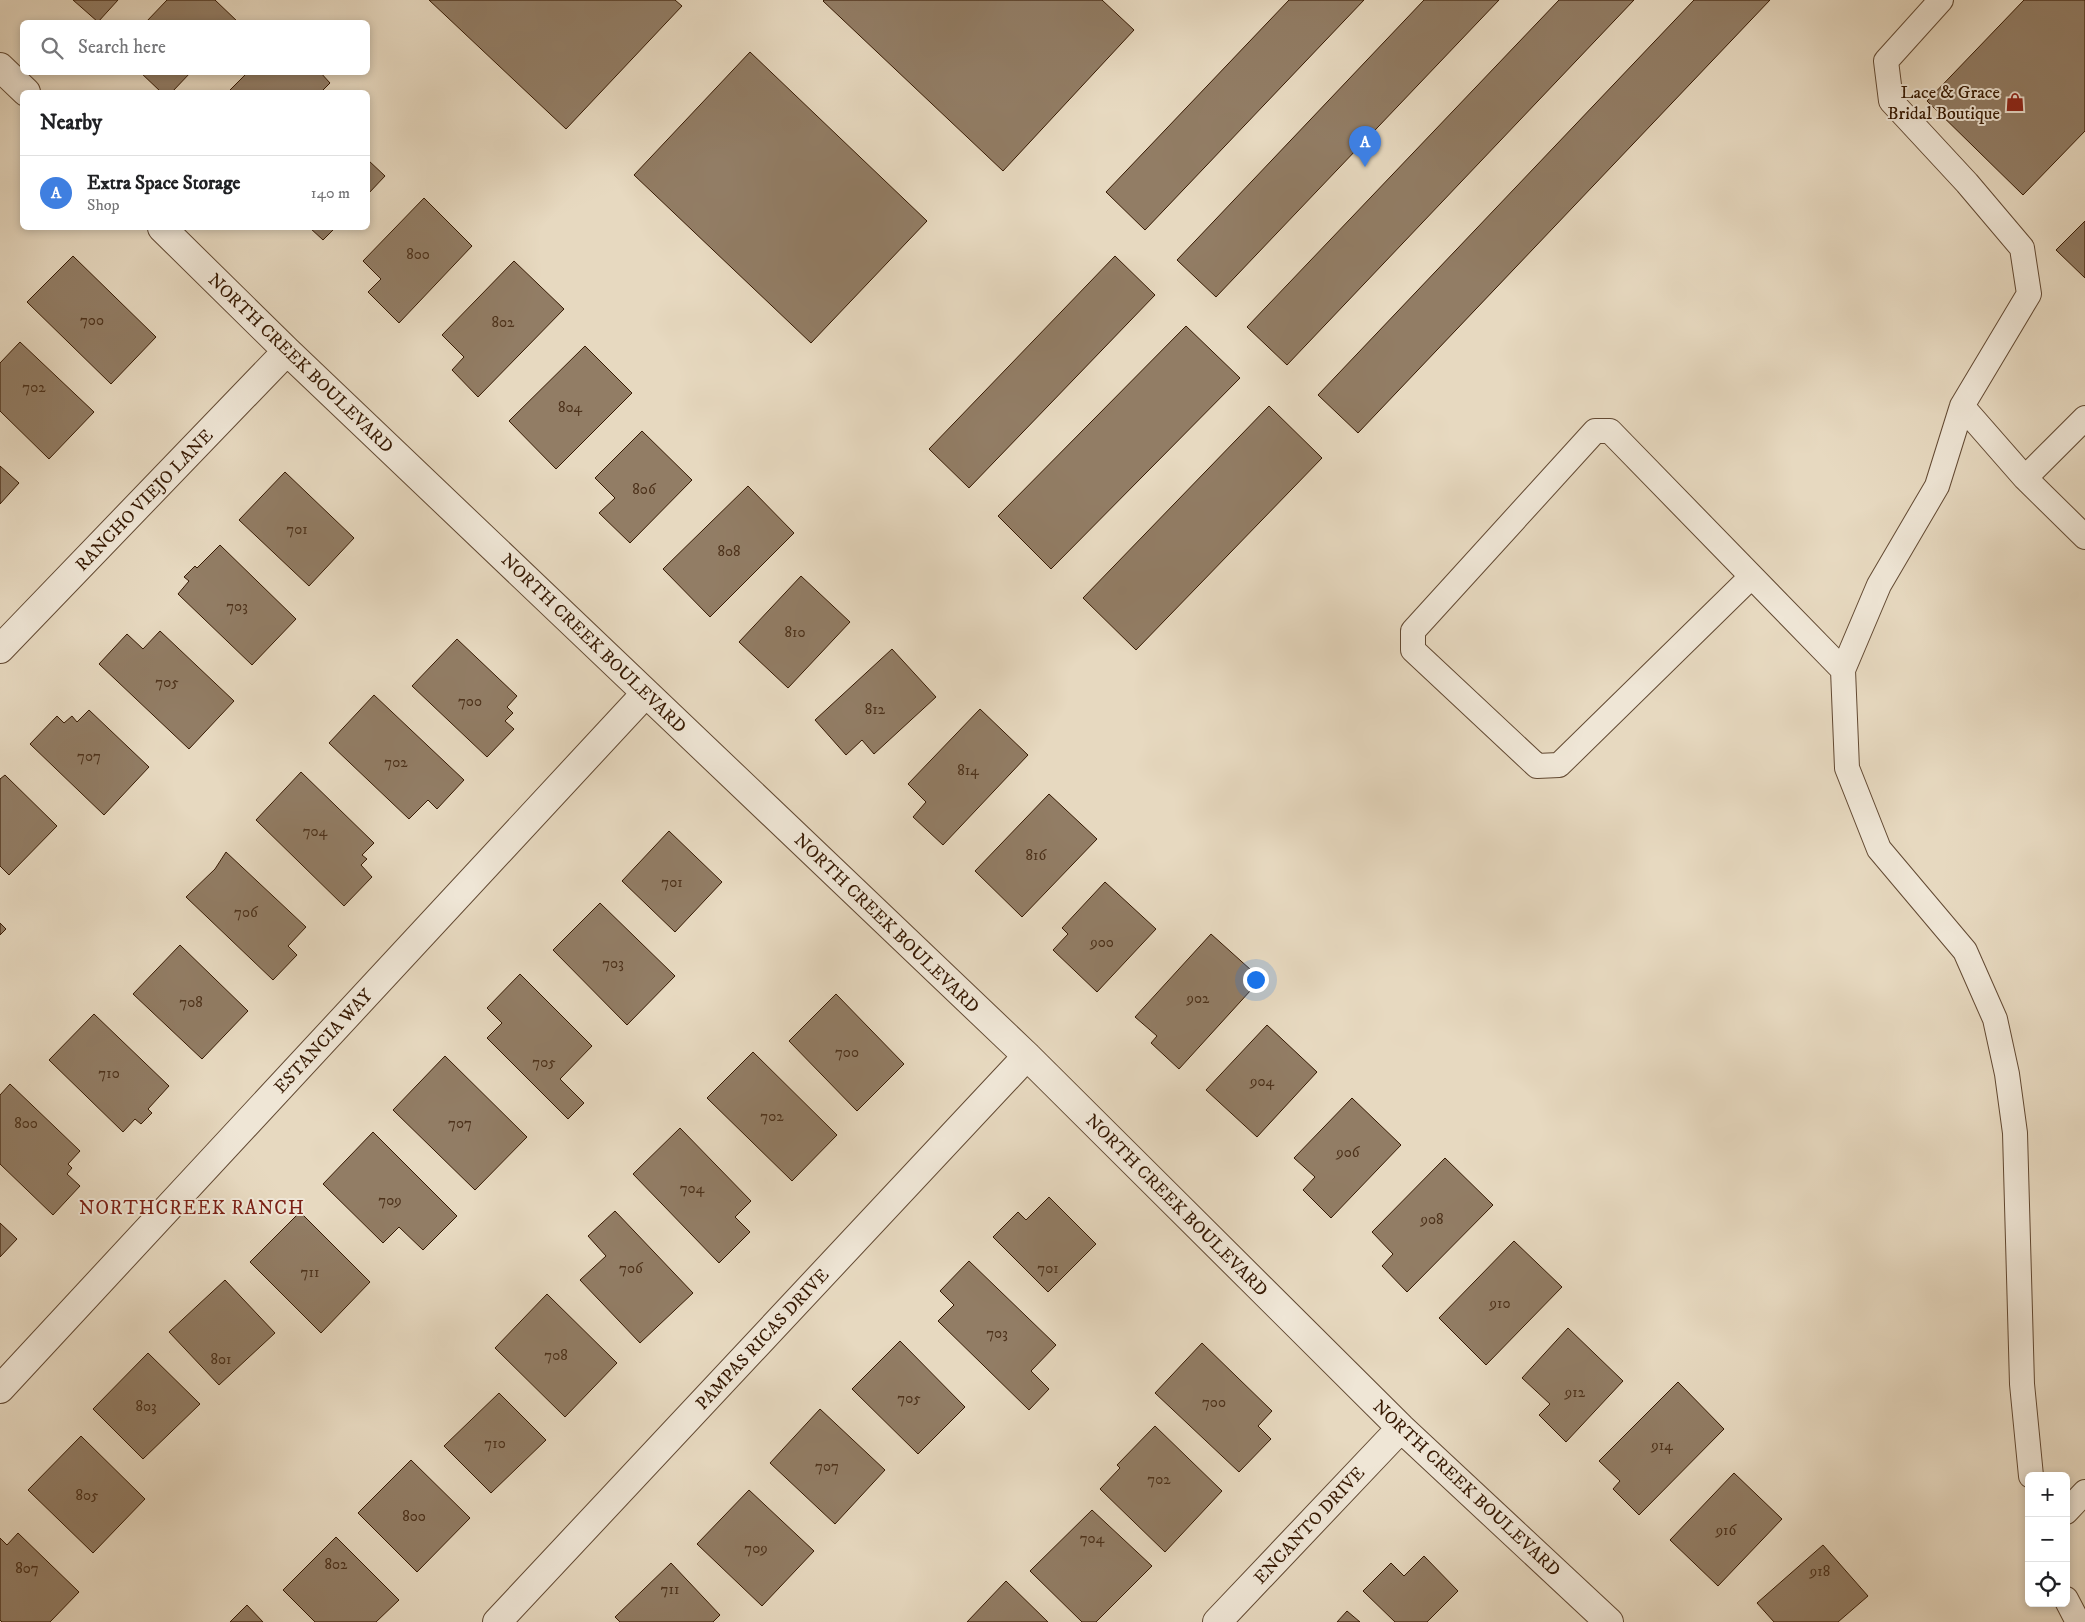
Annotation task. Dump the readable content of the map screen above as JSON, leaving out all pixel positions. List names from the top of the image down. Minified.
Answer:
{"streets":{"street":["NORTH CREEK BOULEVARD","RANCHO VIEJO LANE","ESTANCIA WAY","PAMPAS RICAS DRIVE","ENCANTO DRIVE"]},"crossings":[["NORTH CREEK BOULEVARD","RANCHO VIEJO LANE"],["NORTH CREEK BOULEVARD","ESTANCIA WAY"],["NORTH CREEK BOULEVARD","PAMPAS RICAS DRIVE"],["NORTH CREEK BOULEVARD","ENCANTO DRIVE"]],"districts":["NORTHCREEK RANCH"],"places":{"shop":["Lace & Grace Bridal Boutique"]},"house_numbers":["800","700","802","702","804","806","701","808","703","810","705","700","812","707","702","814","704","816","701","706","900","703","902","708","700","705","710","904","702","800","707","906","704","709","908","706","701","711","910","703","708","801","912","705","700","803","710","914","707","702","805","800","916","704","709","802","807","918","711"],"page":{"search":"Search here","heading":"Nearby","pins":"A","list":[{"mark":"A","name":"Extra Space Storage","note":"Shop","value":"140 m"}],"map_buttons":["+","−"]}}
